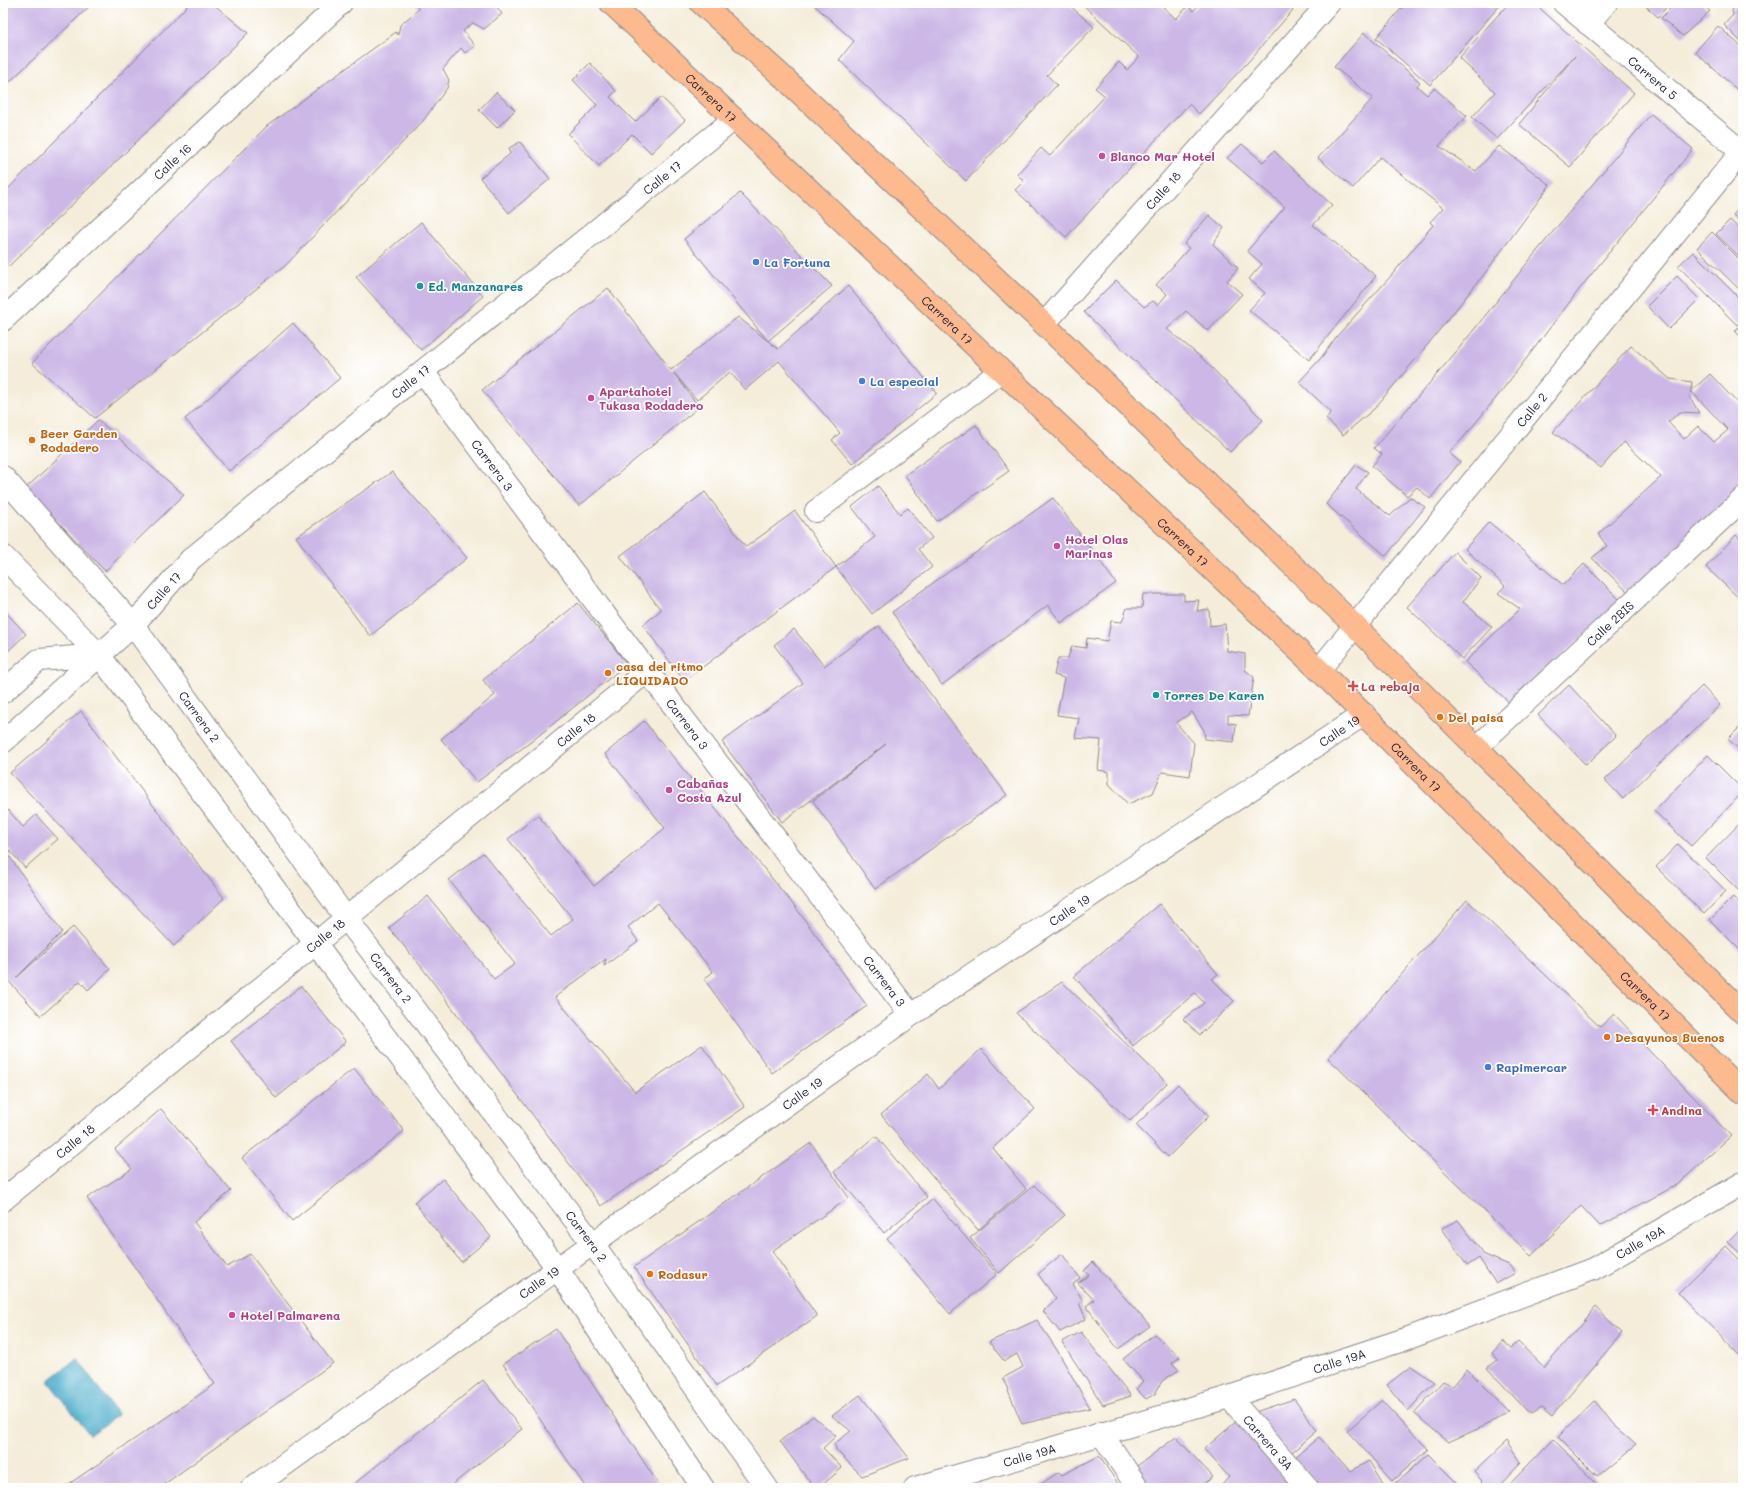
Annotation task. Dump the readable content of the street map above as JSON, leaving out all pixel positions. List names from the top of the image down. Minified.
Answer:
{"streets":{"main road":["Carrera 17"],"street":["Carrera 5","Calle 16","Calle 17","Calle 18","Calle 2","Carrera 3","Calle 2BIS","Carrera 2","Calle 19","Calle 19A","Carrera 3A"]},"crossings":[["Carrera 5","Calle 2"],["Carrera 17","Calle 17"],["Carrera 17","Calle 2"],["Carrera 17","Calle 19"],["Calle 17","Carrera 3"],["Calle 17","Carrera 2"],["Calle 18","Carrera 3"],["Calle 18","Carrera 2"],["Carrera 3","Calle 19"],["Carrera 2","Calle 19"],["Calle 19A","Carrera 3A"]],"places":{"other":["Blanco Mar Hotel","La Fortuna","Ed. Manzanares","La especial","Apartahotel Tukasa Rodadero","Beer Garden Rodadero","Hotel Olas Marinas","casa del ritmo LIQUIDADO","Torres De Karen","Del paisa","Cabañas Costa Azul","Desayunos Buenos","Rapimercar","Rodasur","Hotel Palmarena"],"health":["La rebaja","Andina"]}}
